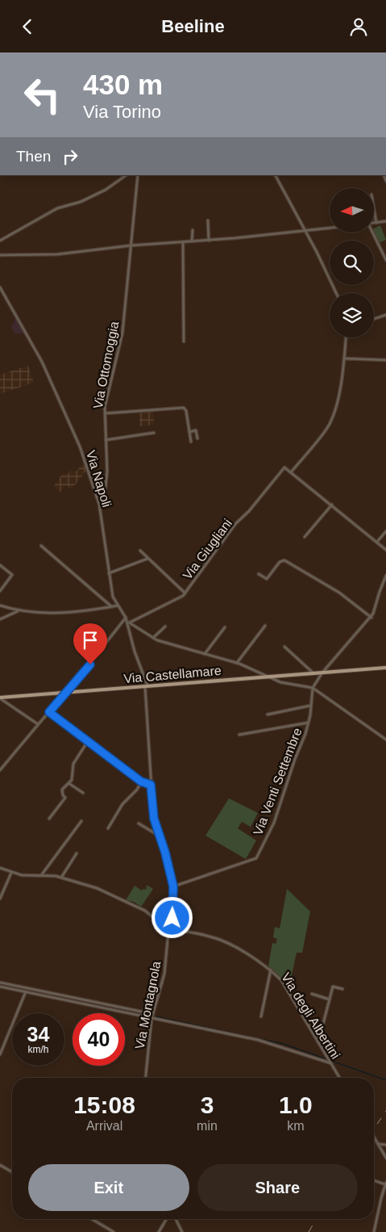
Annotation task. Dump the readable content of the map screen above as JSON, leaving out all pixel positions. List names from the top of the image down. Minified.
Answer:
{"streets":{"main road":["Via Castellamare"],"street":["Via Ottomoggia","Via Napoli","Via Giugliani","Via Venti Settembre","Via Montagnola","Via degli Albertini"]},"crossings":[["Via Ottomoggia","Via Napoli"],["Via Napoli","Via Castellamare"],["Via Napoli","Via Montagnola"],["Via Castellamare","Via Venti Settembre"],["Via Venti Settembre","Via Montagnola"],["Via Montagnola","Via degli Albertini"]],"north":"left","page":{"header":"Beeline","turn":["430 m","Via Torino"],"then":"Then","speed":"34 km/h","limit":"40","eta":["15:08","Arrival","3","min","1.0","km"],"buttons":["Exit","Share"]}}
